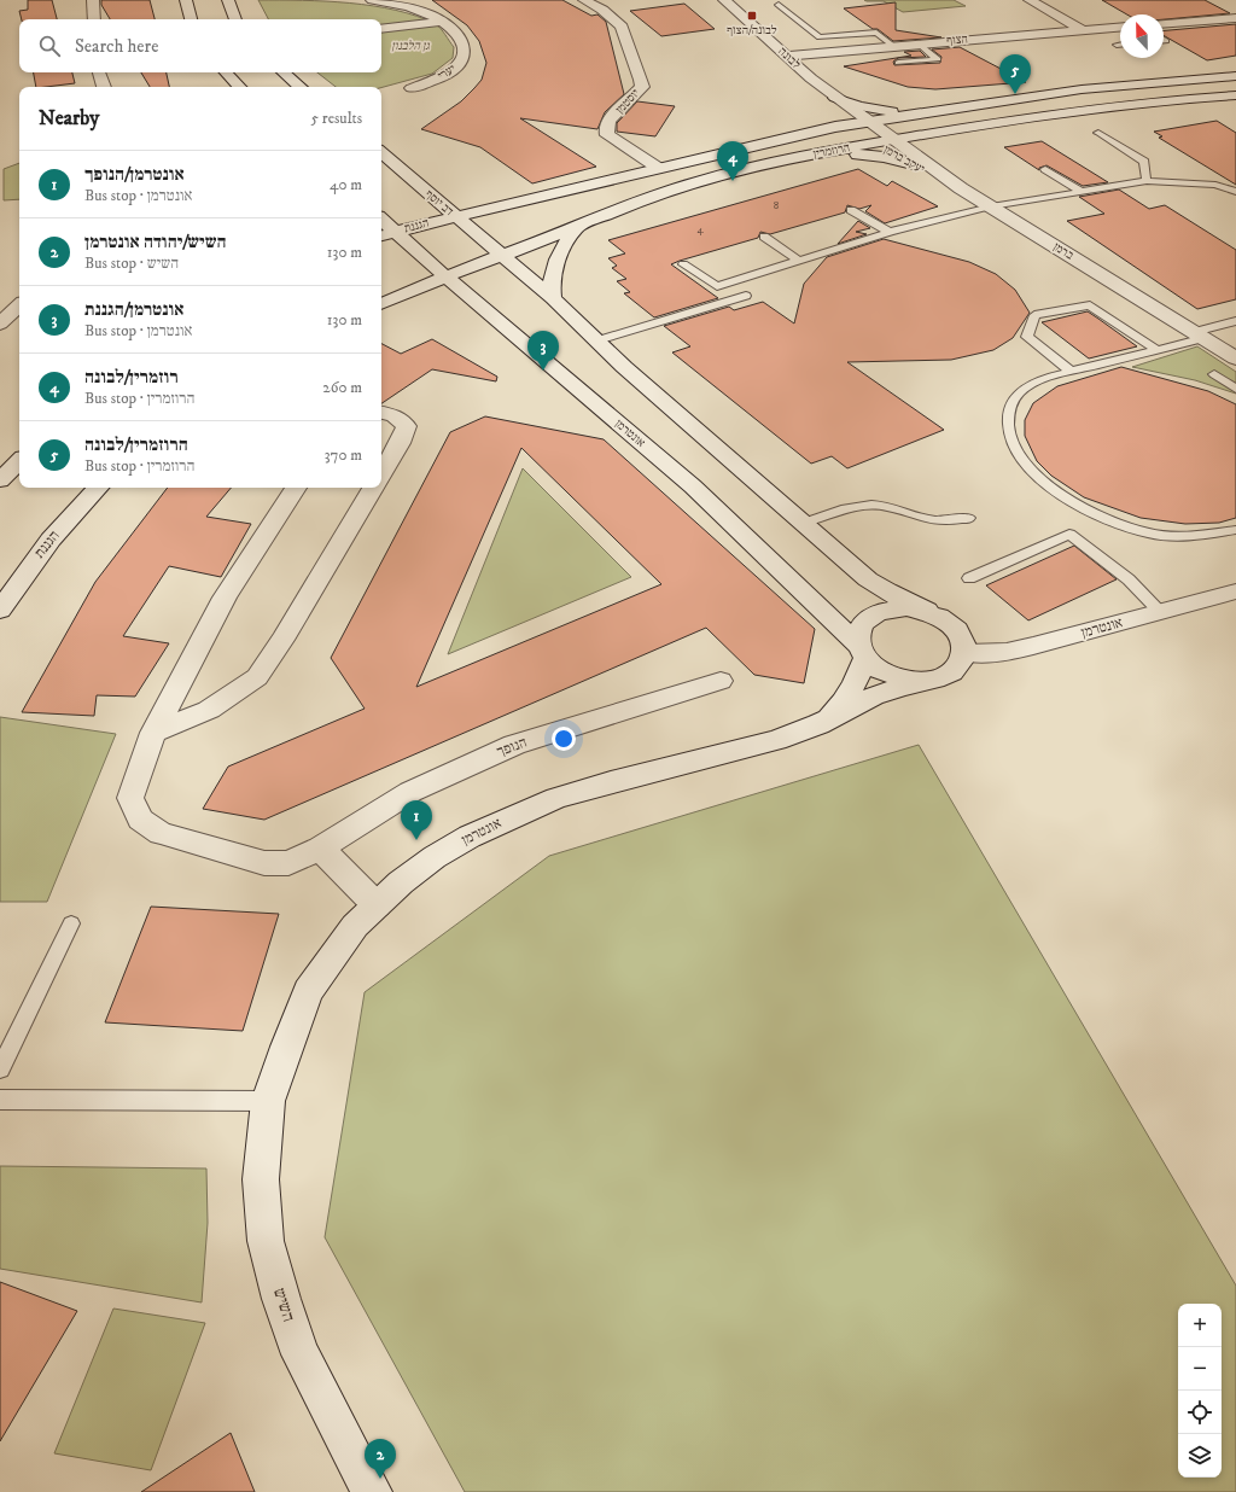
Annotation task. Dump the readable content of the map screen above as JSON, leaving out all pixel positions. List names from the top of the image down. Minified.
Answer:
{"streets":{"street":["הצוף","לבונה","יערי","יוסטמן","הרוזמרין","יעקב ברמן","דב יוסף","הגננת","ברמן","אונטרמן","הנופך","השיש"]},"crossings":[["הצוף","לבונה"],["לבונה","הרוזמרין"],["לבונה","יעקב ברמן"],["לבונה","ברמן"],["יוסטמן","הרוזמרין"],["הרוזמרין","יעקב ברמן"],["הרוזמרין","דב יוסף"],["הרוזמרין","הגננת"],["הרוזמרין","ברמן"],["הרוזמרין","אונטרמן"],["יעקב ברמן","ברמן"],["דב יוסף","הגננת"],["הגננת","אונטרמן"],["אונטרמן","השיש"]],"parks":["גן הלבנון"],"places":{"transit":["לבונה/הצוף"]},"house_numbers":["8","4"],"north":"top","page":{"search":"Search here","pins":["5","4","3","1","2"],"heading":["Nearby","5 results"],"list":[{"mark":"1","name":"אונטרמן/הנופך","note":"Bus stop · אונטרמן","value":"40 m"},{"mark":"2","name":"השיש/יהודה אונטרמן","note":"Bus stop · השיש","value":"130 m"},{"mark":"3","name":"אונטרמן/הגננת","note":"Bus stop · אונטרמן","value":"130 m"},{"mark":"4","name":"רוזמרין/לבונה","note":"Bus stop · הרוזמרין","value":"260 m"},{"mark":"5","name":"הרוזמרין/לבונה","note":"Bus stop · הרוזמרין","value":"370 m"}],"map_buttons":["+","−"]}}
